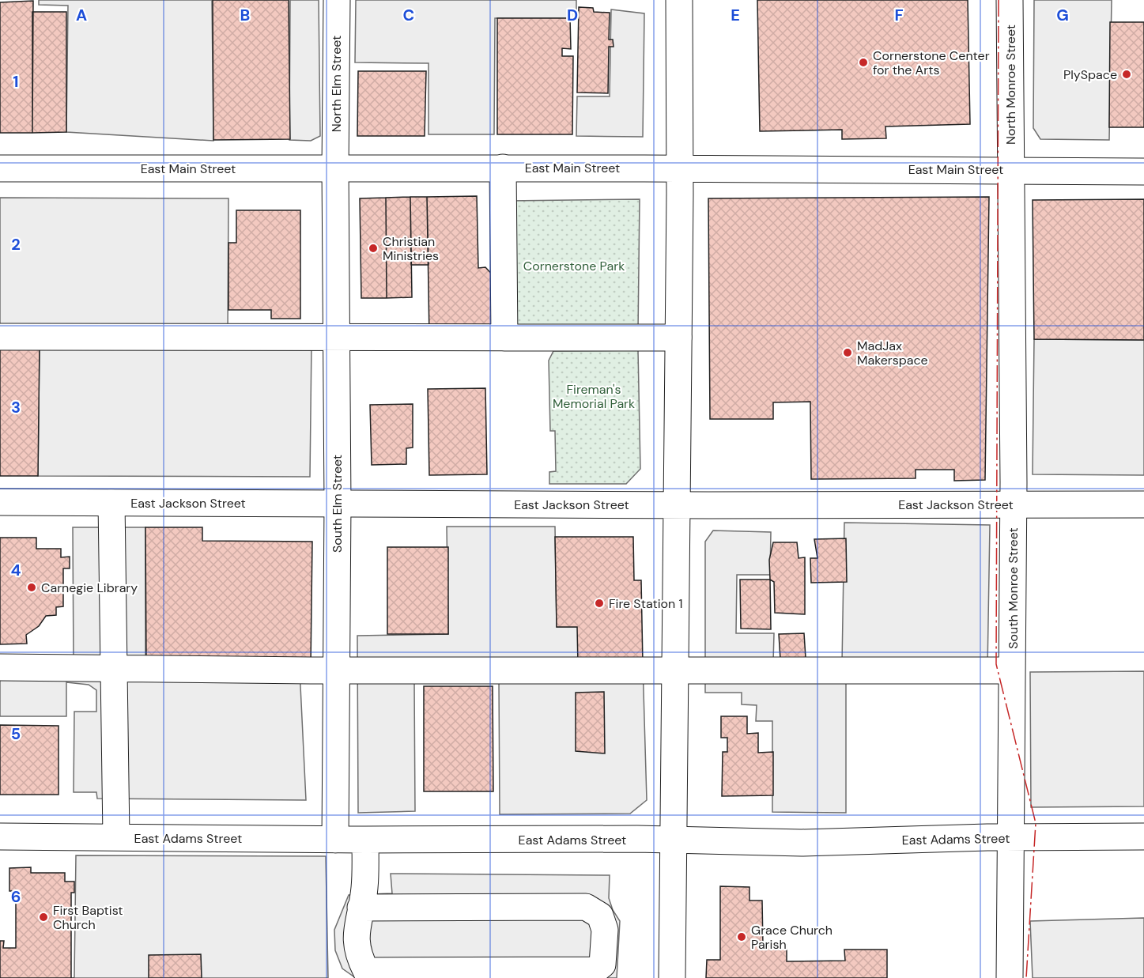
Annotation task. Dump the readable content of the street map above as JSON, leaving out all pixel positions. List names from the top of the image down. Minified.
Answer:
{"streets":{"main road":["North Elm Street","North Monroe Street","East Main Street","East Jackson Street","South Elm Street","South Monroe Street","East Adams Street"]},"crossings":[["North Elm Street","East Main Street"],["North Elm Street","South Elm Street"],["North Monroe Street","East Main Street"],["North Monroe Street","South Monroe Street"],["East Main Street","South Elm Street"],["East Main Street","South Monroe Street"],["East Jackson Street","South Elm Street"],["East Jackson Street","South Monroe Street"],["South Elm Street","East Adams Street"],["South Monroe Street","East Adams Street"]],"parks":["Cornerstone Park","Fireman's Memorial Park"],"places":["Cornerstone Center for the Arts","PlySpace","Christian Ministries","MadJax Makerspace","Carnegie Library","Fire Station 1","First Baptist Church","Grace Church Parish"],"grid":{"columns":["A","B","C","D","E","F","G"],"rows":["1","2","3","4","5","6"]}}
